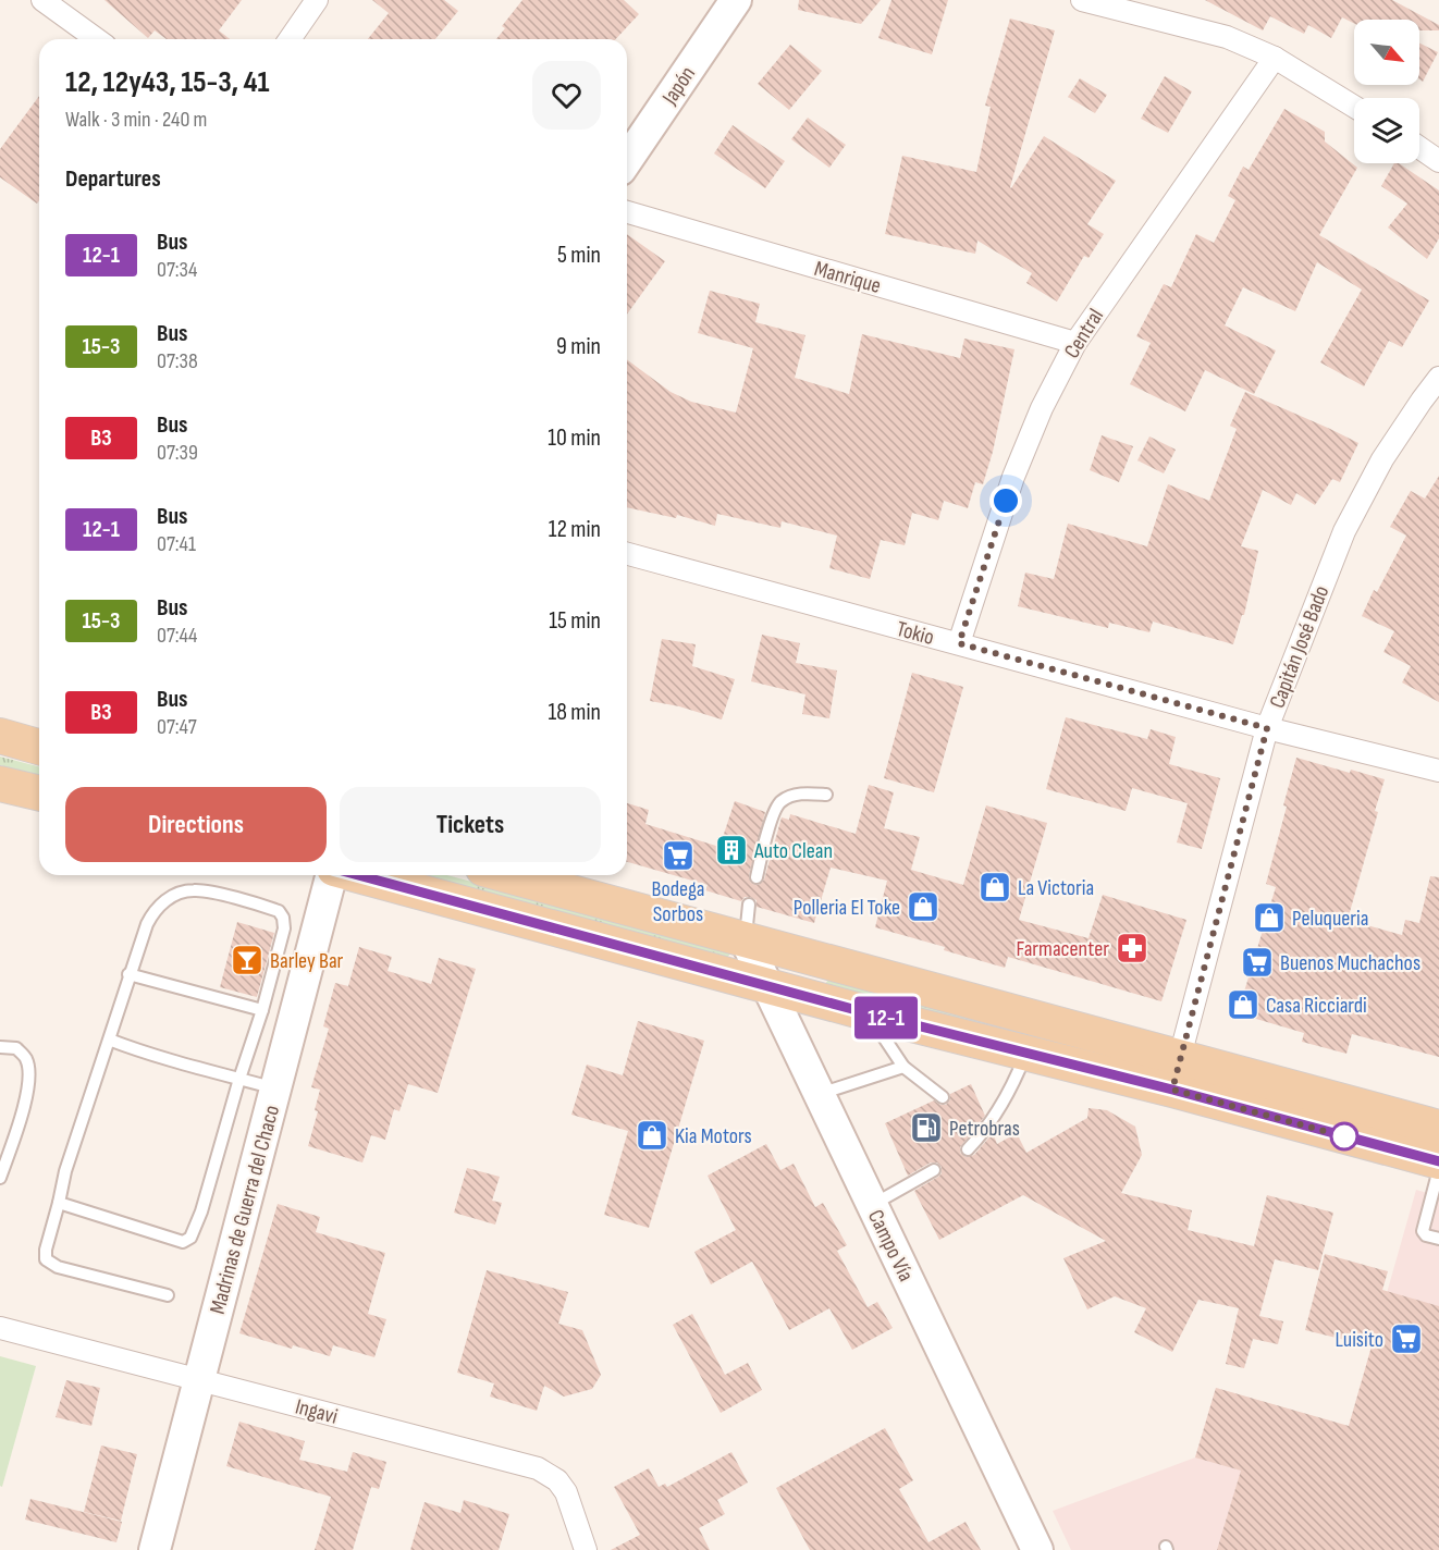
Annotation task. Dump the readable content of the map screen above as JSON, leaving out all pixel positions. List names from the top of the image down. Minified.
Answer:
{"streets":{"street":["Japón","Manrique","Central","Tokio","Capitán José Bado","Madrinas de Guerra del Chaco","Campo Vía","Ingavi"]},"crossings":[["Manrique","Central"],["Central","Tokio"],["Tokio","Capitán José Bado"],["Madrinas de Guerra del Chaco","Ingavi"]],"places":{"building":["Auto Clean"],"supermarket":["Bodega Sorbos","Buenos Muchachos","Luisito"],"shop":["La Victoria","Polleria El Toke","Peluqueria","Casa Ricciardi","Kia Motors"],"pharmacy":["Farmacenter"],"bar":["Barley Bar"],"fuel station":["Petrobras"]},"lines":["bus line 12-1"],"north":"bottom right","page":{"on_map":"12-1","heading":[["12, 12y43, 15-3, 41","Walk · 3 min · 240 m"],"Departures"],"list":[{"mark":"12-1","name":"Bus","note":"07:34","value":"5 min"},{"mark":"15-3","name":"Bus","note":"07:38","value":"9 min"},{"mark":"B3","name":"Bus","note":"07:39","value":"10 min"},{"mark":"12-1","name":"Bus","note":"07:41","value":"12 min"},{"mark":"15-3","name":"Bus","note":"07:44","value":"15 min"},{"mark":"B3","name":"Bus","note":"07:47","value":"18 min"}],"buttons":["Directions","Tickets"]}}
